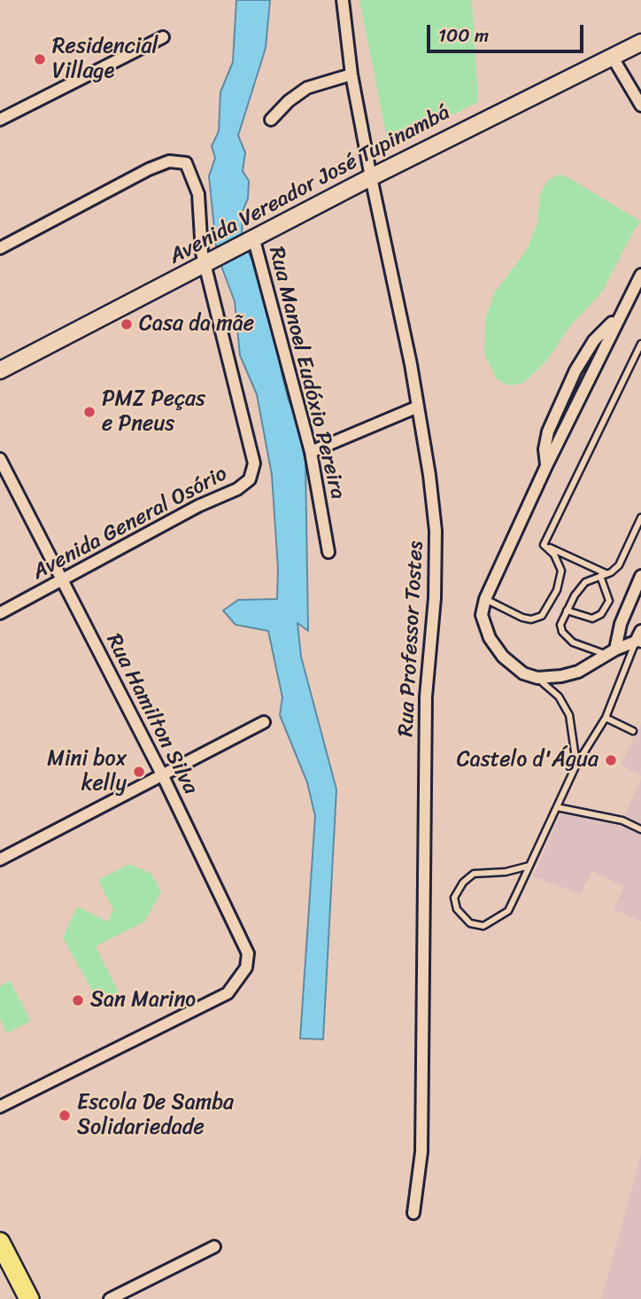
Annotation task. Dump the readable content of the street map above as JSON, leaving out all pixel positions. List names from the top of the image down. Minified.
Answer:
{"streets":{"street":["Avenida Vereador José Tupinambá","Rua Manoel Eudóxio Pereira","Avenida General Osório","Rua Professor Tostes","Rua Hamilton Silva"]},"crossings":[["Avenida Vereador José Tupinambá","Rua Manoel Eudóxio Pereira"],["Avenida Vereador José Tupinambá","Avenida General Osório"],["Avenida Vereador José Tupinambá","Rua Professor Tostes"],["Avenida General Osório","Rua Hamilton Silva"]],"places":["Residencial Village","Casa da mãe","PMZ Peças e Pneus","Castelo d'Água","Mini box kelly","San Marino","Escola De Samba Solidariedade"],"scale_bar":"100 m"}
